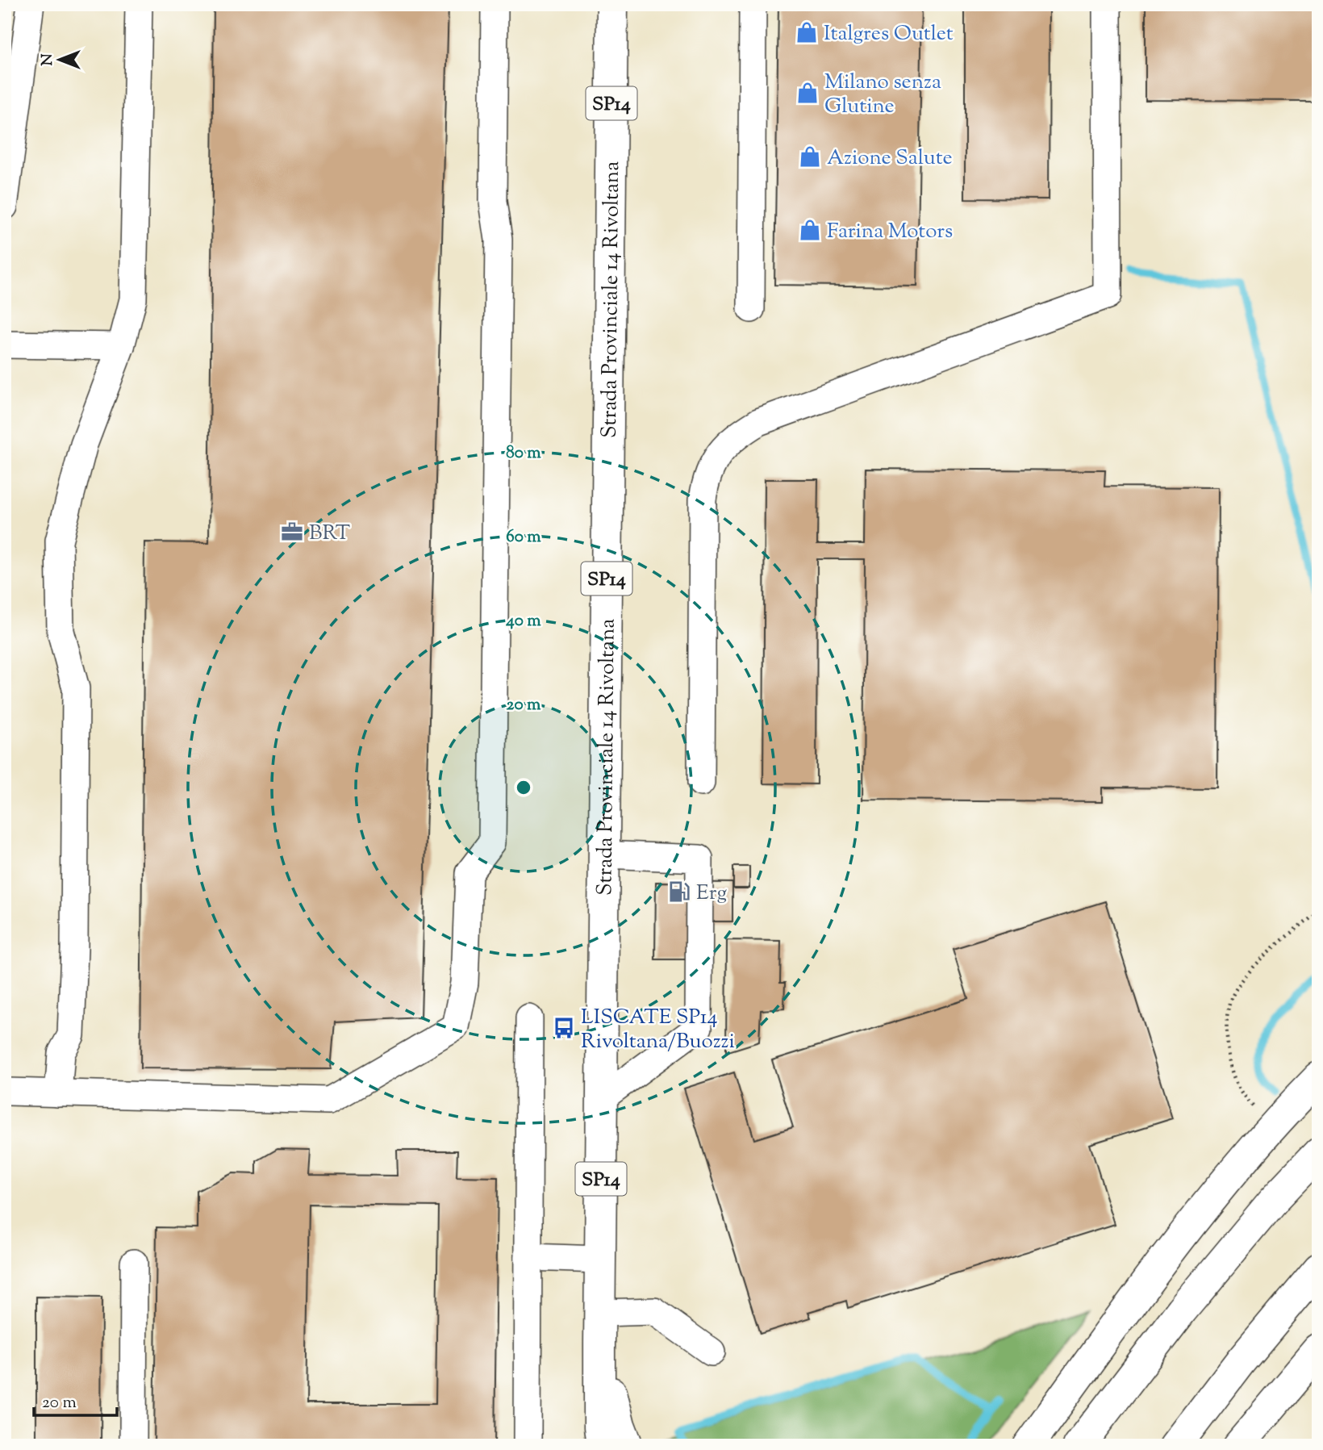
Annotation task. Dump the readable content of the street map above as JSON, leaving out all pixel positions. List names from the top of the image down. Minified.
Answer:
{"streets":{"main road":["SP14","Strada Provinciale 14 Rivoltana"]},"places":{"shop":["Italgres Outlet","Milano senza Glutine","Azione Salute","Farina Motors"],"office":["BRT"],"fuel station":["Erg"],"bus stop":["LISCATE SP14 Rivoltana/Buozzi"]},"scale_bar":"20 m","north":"left","rings":["80 m","60 m","40 m","20 m"]}
